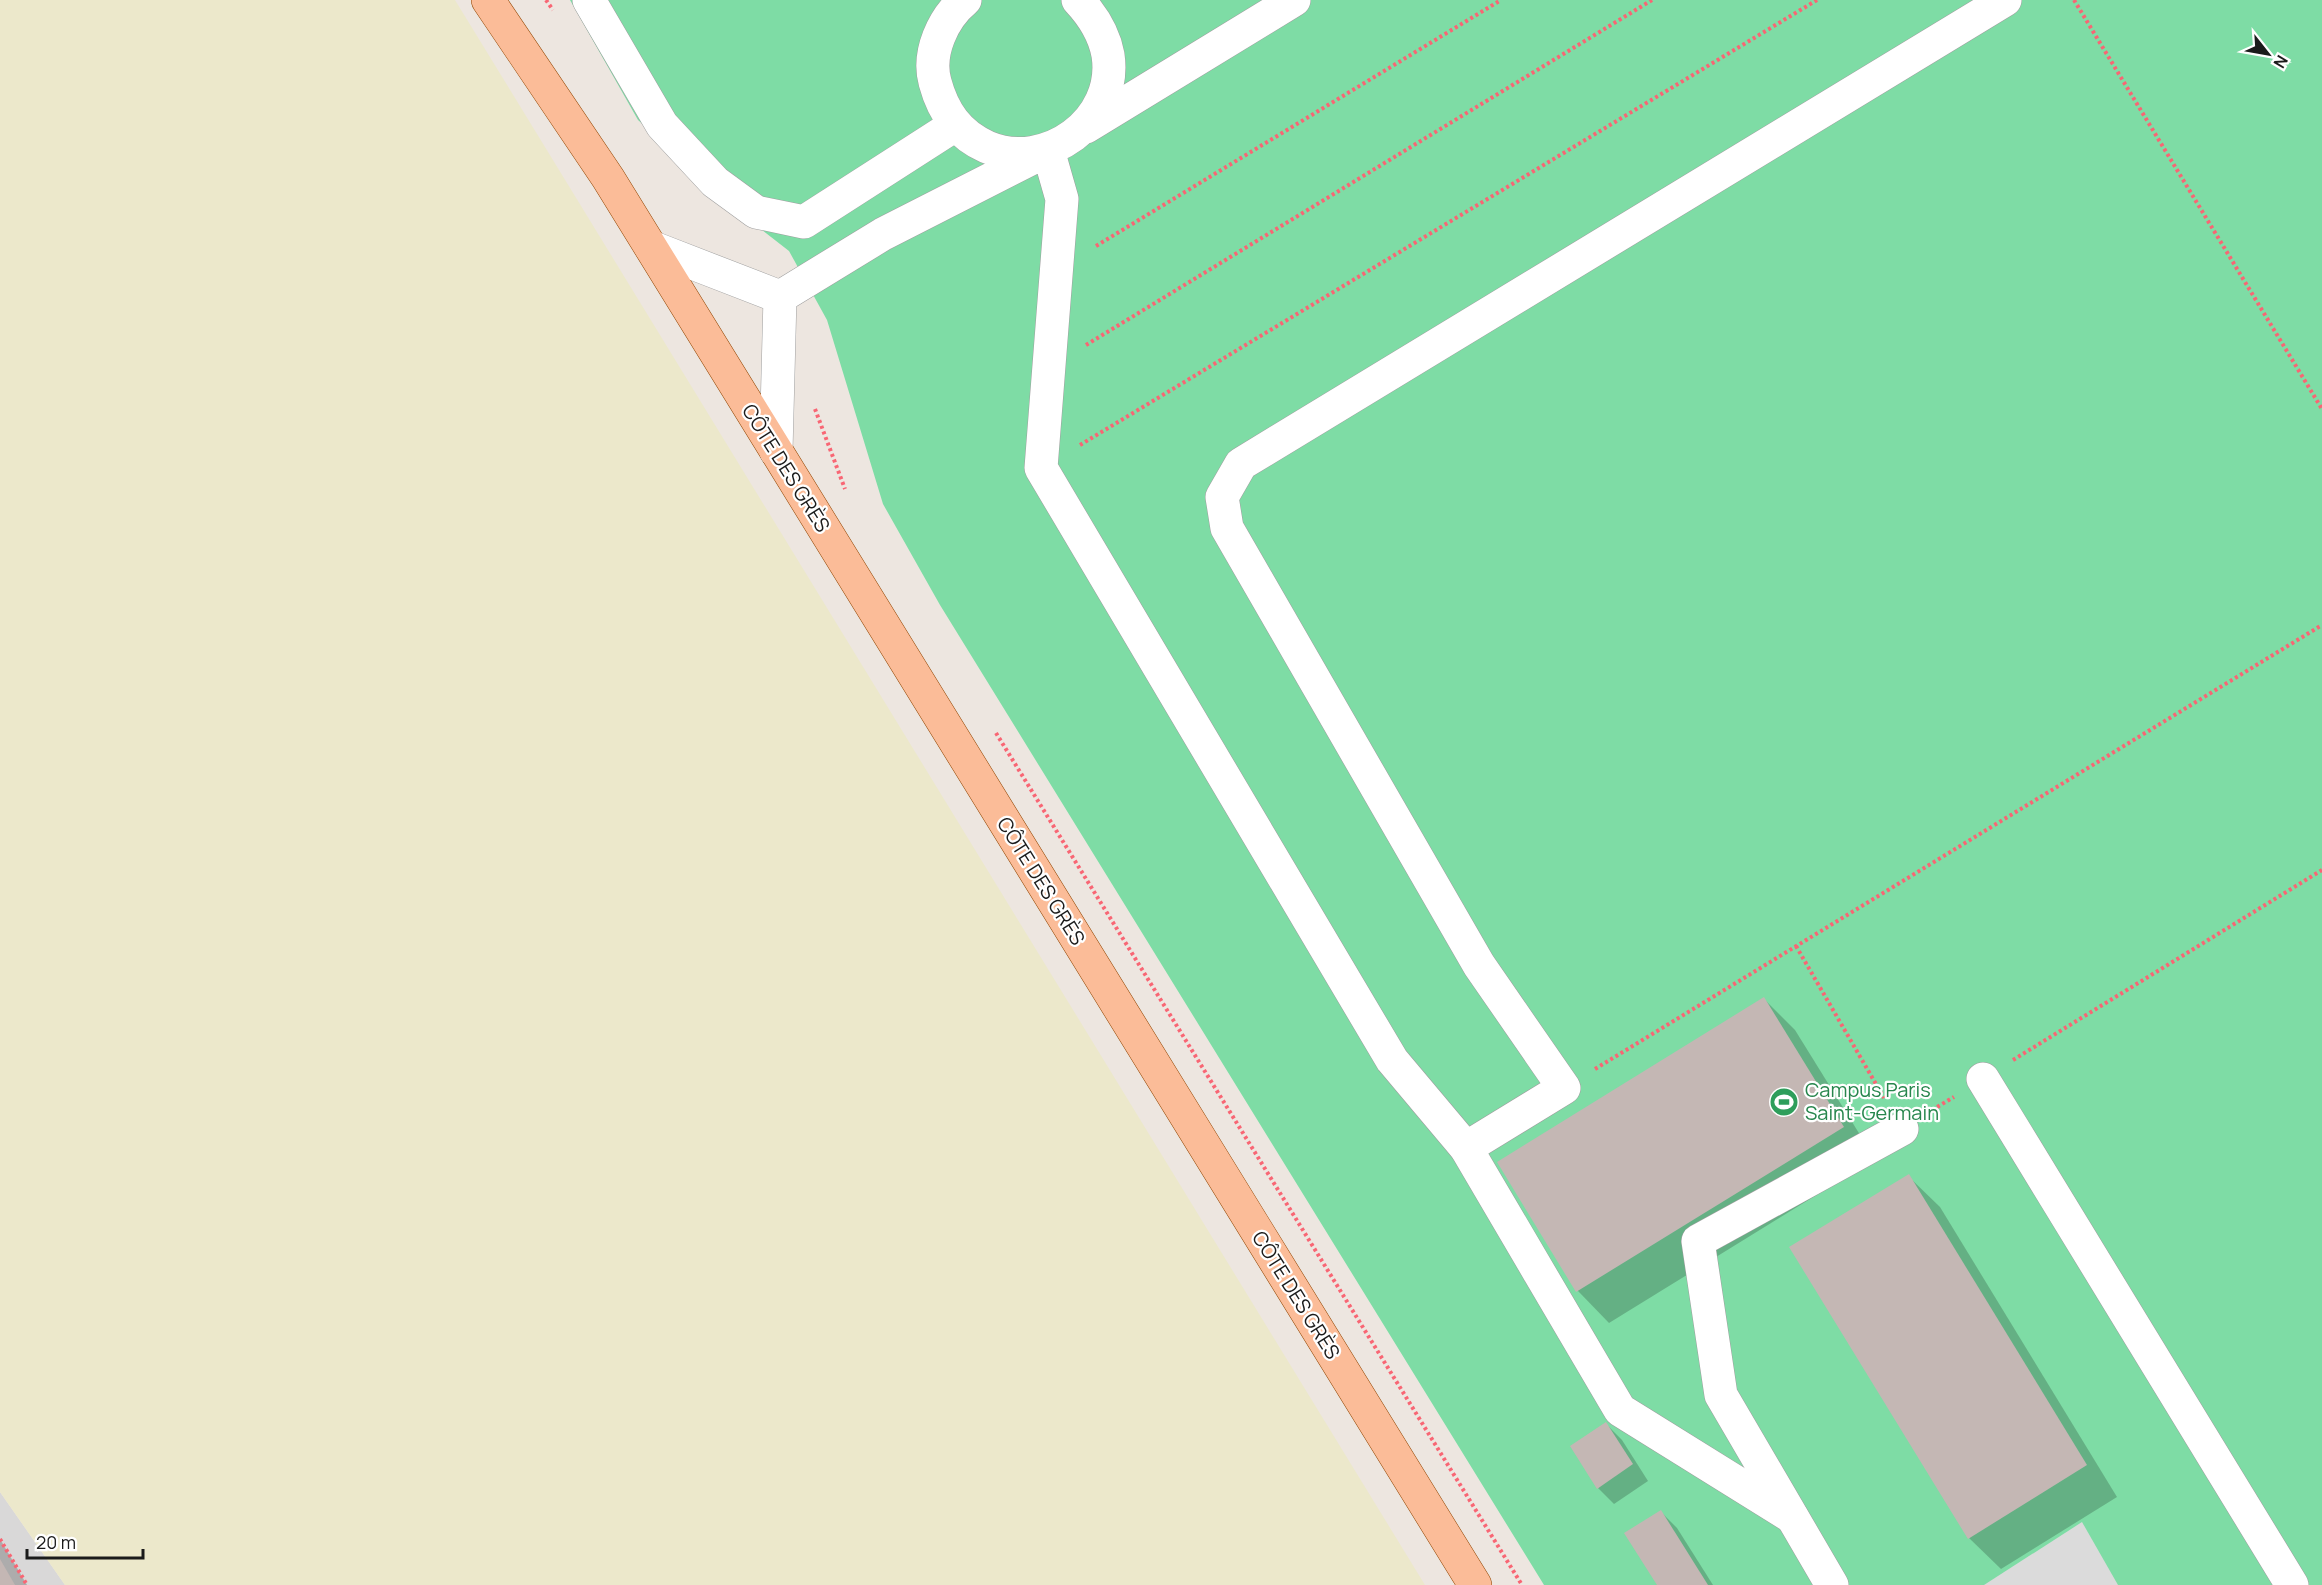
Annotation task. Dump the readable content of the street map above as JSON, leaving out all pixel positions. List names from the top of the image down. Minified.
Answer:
{"streets":{"main road":["CÔTE DES GRÈS"]},"places":{"sports":["Campus Paris Saint-Germain"]},"scale_bar":"20 m","north":"bottom right"}
